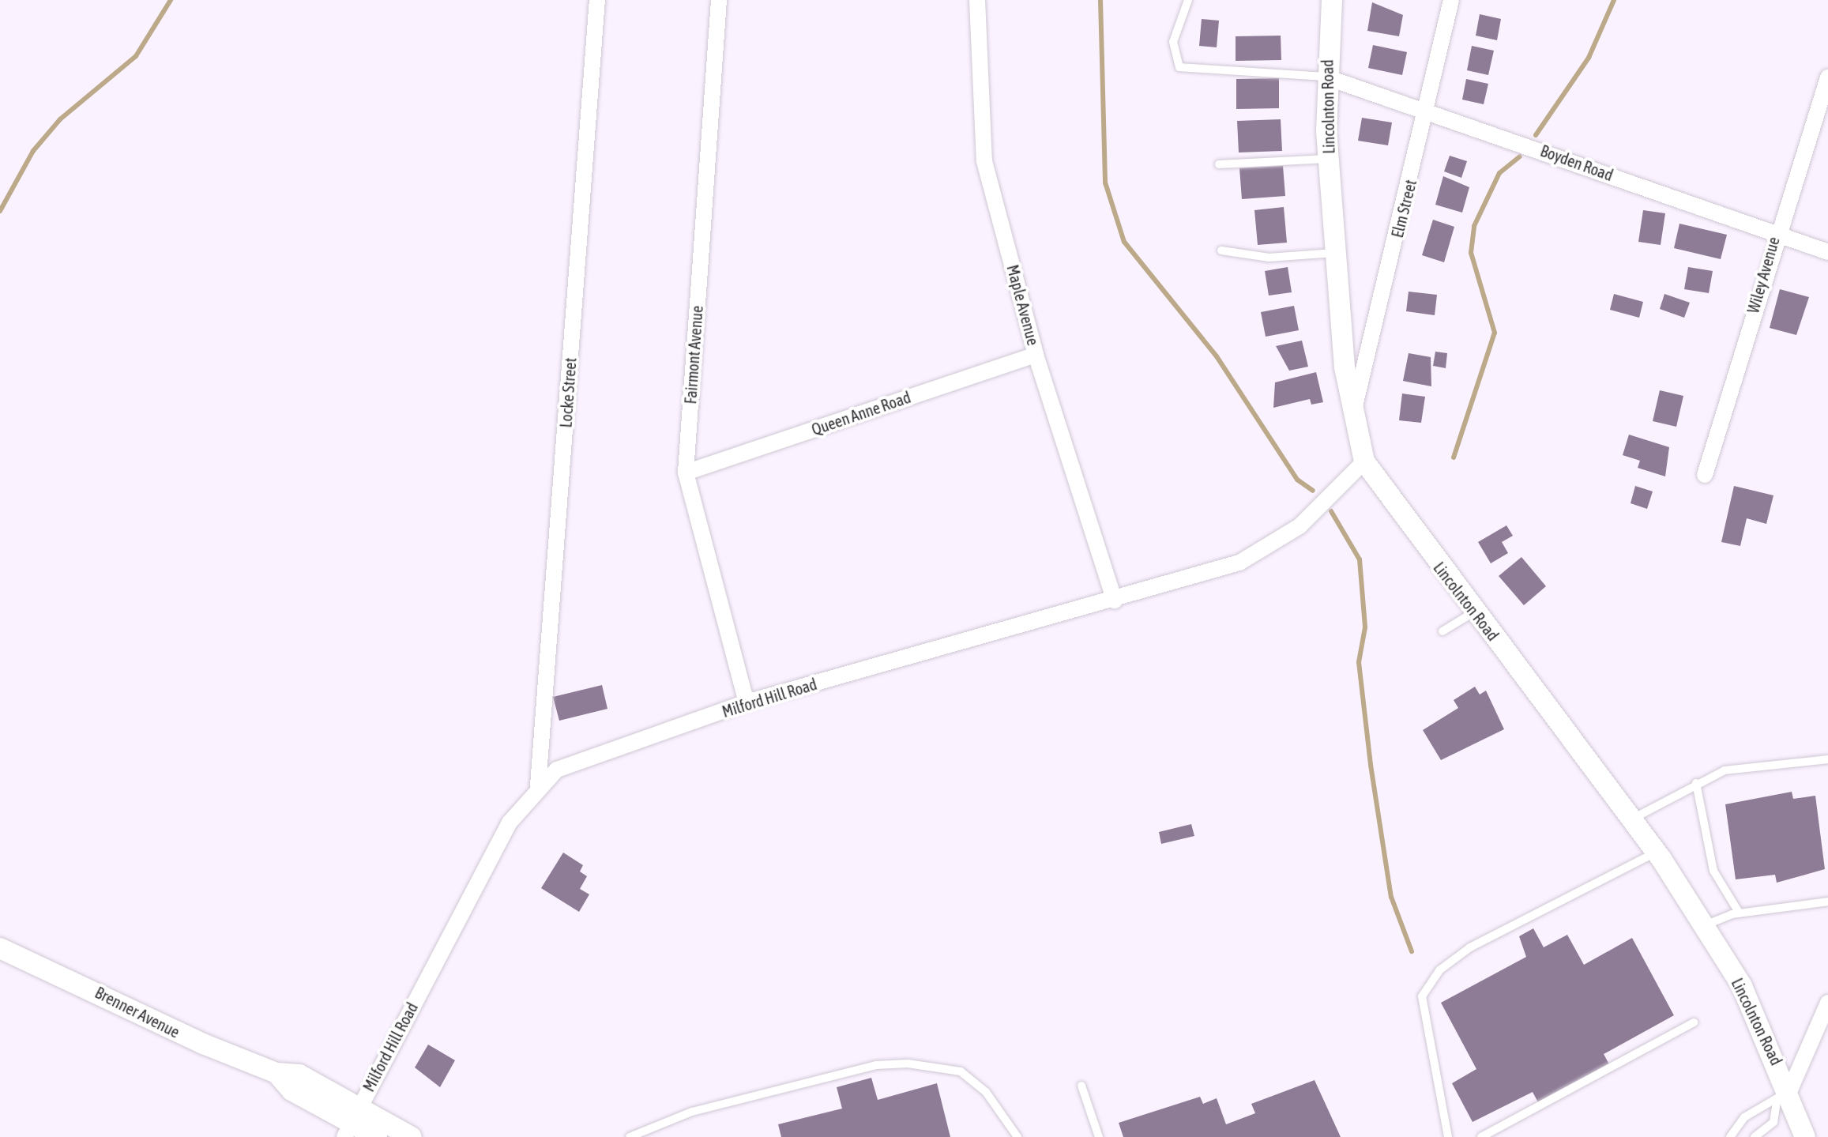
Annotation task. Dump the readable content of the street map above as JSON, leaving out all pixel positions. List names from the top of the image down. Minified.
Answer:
{"streets":{"street":["Lincolnton Road","Boyden Road","Elm Street","Wiley Avenue","Maple Avenue","Fairmont Avenue","Locke Street","Queen Anne Road","Milford Hill Road","Brenner Avenue"]},"crossings":[["Lincolnton Road","Boyden Road"],["Lincolnton Road","Elm Street"],["Lincolnton Road","Milford Hill Road"],["Boyden Road","Elm Street"],["Boyden Road","Wiley Avenue"],["Maple Avenue","Queen Anne Road"],["Maple Avenue","Milford Hill Road"],["Fairmont Avenue","Queen Anne Road"],["Fairmont Avenue","Milford Hill Road"],["Locke Street","Milford Hill Road"],["Milford Hill Road","Brenner Avenue"]]}
